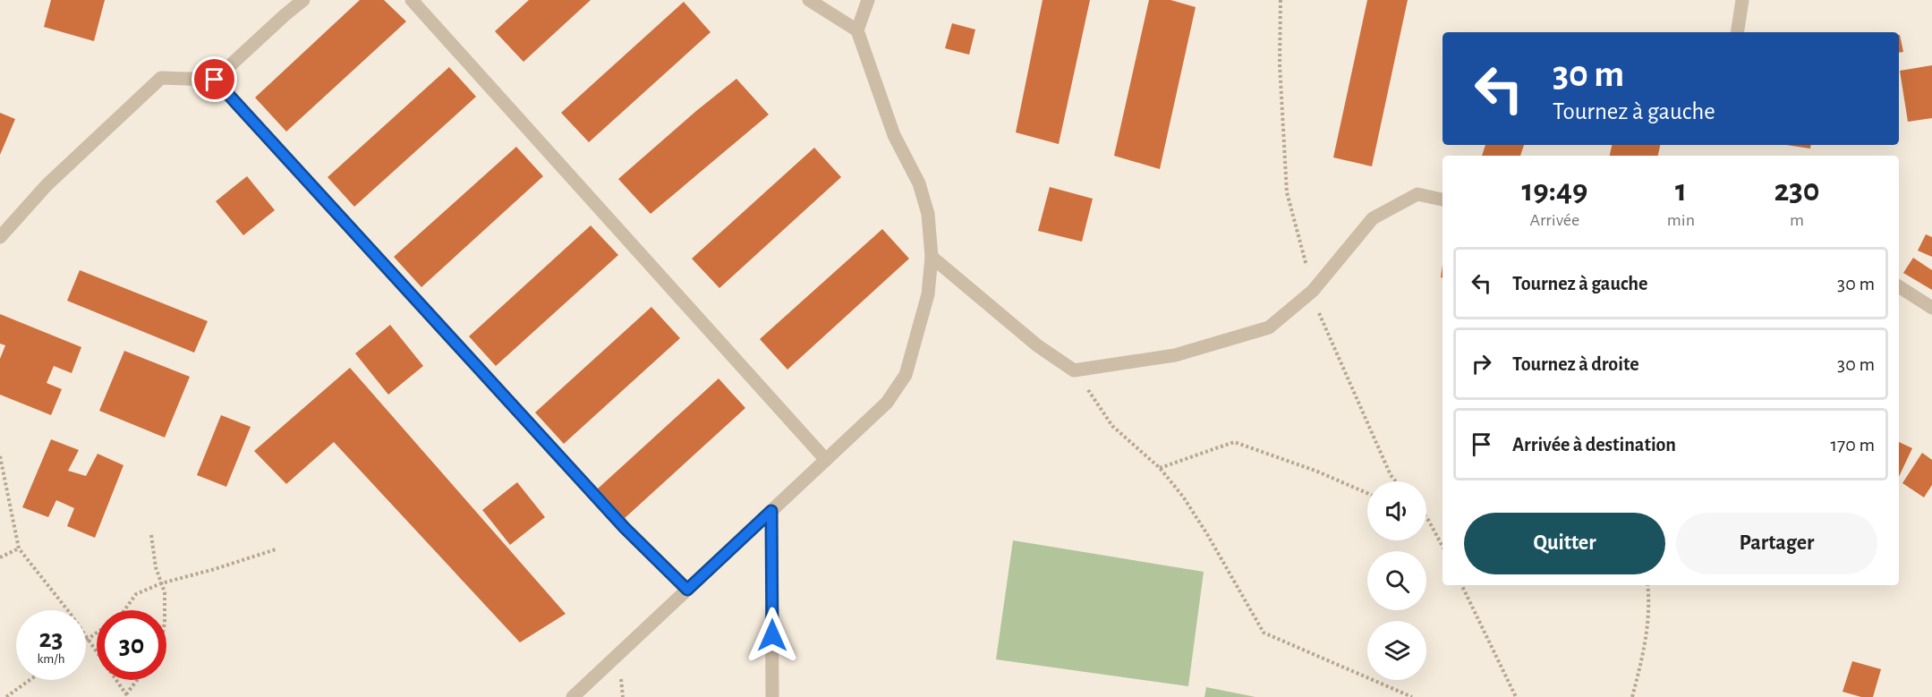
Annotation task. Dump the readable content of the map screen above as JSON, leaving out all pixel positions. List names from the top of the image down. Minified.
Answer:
{"page":{"turn":["30 m","Tournez à gauche"],"eta":["19:49","Arrivée","1","min","230","m"],"list":[{"name":"Tournez à gauche","value":"30 m"},{"name":"Tournez à droite","value":"30 m"},{"name":"Arrivée à destination","value":"170 m"}],"buttons":["Quitter","Partager"],"speed":"23 km/h","limit":"30"}}
